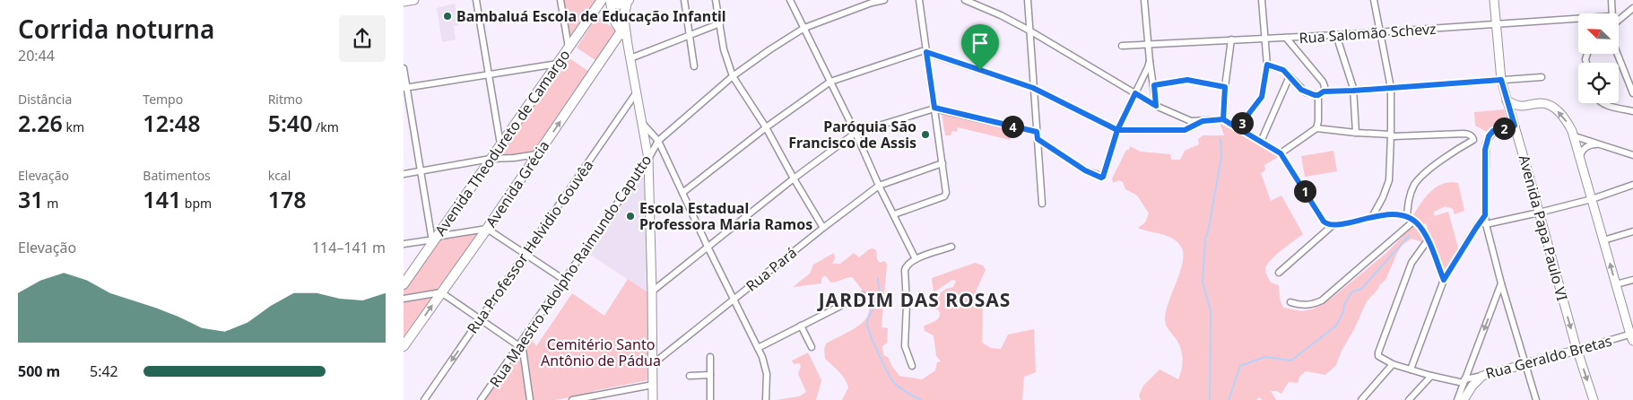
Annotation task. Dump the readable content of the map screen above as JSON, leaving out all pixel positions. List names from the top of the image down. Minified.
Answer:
{"streets":{"main road":["Avenida Theodureto de Camargo","Avenida Grécia","Avenida Papa Paulo VI","Rua Geraldo Bretas"],"street":["Rua Salomão Schevz","Rua Professor Helvidio Gouvêa","Rua Pará","Rua Maestro Adolpho Raimundo Caputto"]},"crossings":[["Rua Salomão Schevz","Avenida Papa Paulo VI"],["Avenida Papa Paulo VI","Rua Geraldo Bretas"]],"one_way":["Avenida Grécia"],"districts":["JARDIM DAS ROSAS"],"parks":["Cemitério Santo Antônio de Pádua"],"places":["Bambaluá Escola de Educação Infantil","Paróquia São Francisco de Assis","Escola Estadual Professora Maria Ramos"],"north":"top left","page":{"heading":["Corrida noturna","20:44"],"stats":[["Distância","2.26 km"],["Tempo","12:48"],["Ritmo","5:40 /km"],["Elevação","31 m"],["Batimentos","141 bpm"],["kcal","178"]],"pins":["3","4","2","1"],"chart":["Elevação","114–141 m"],"list":[{"name":"500 m","note":"5:42"}]}}
